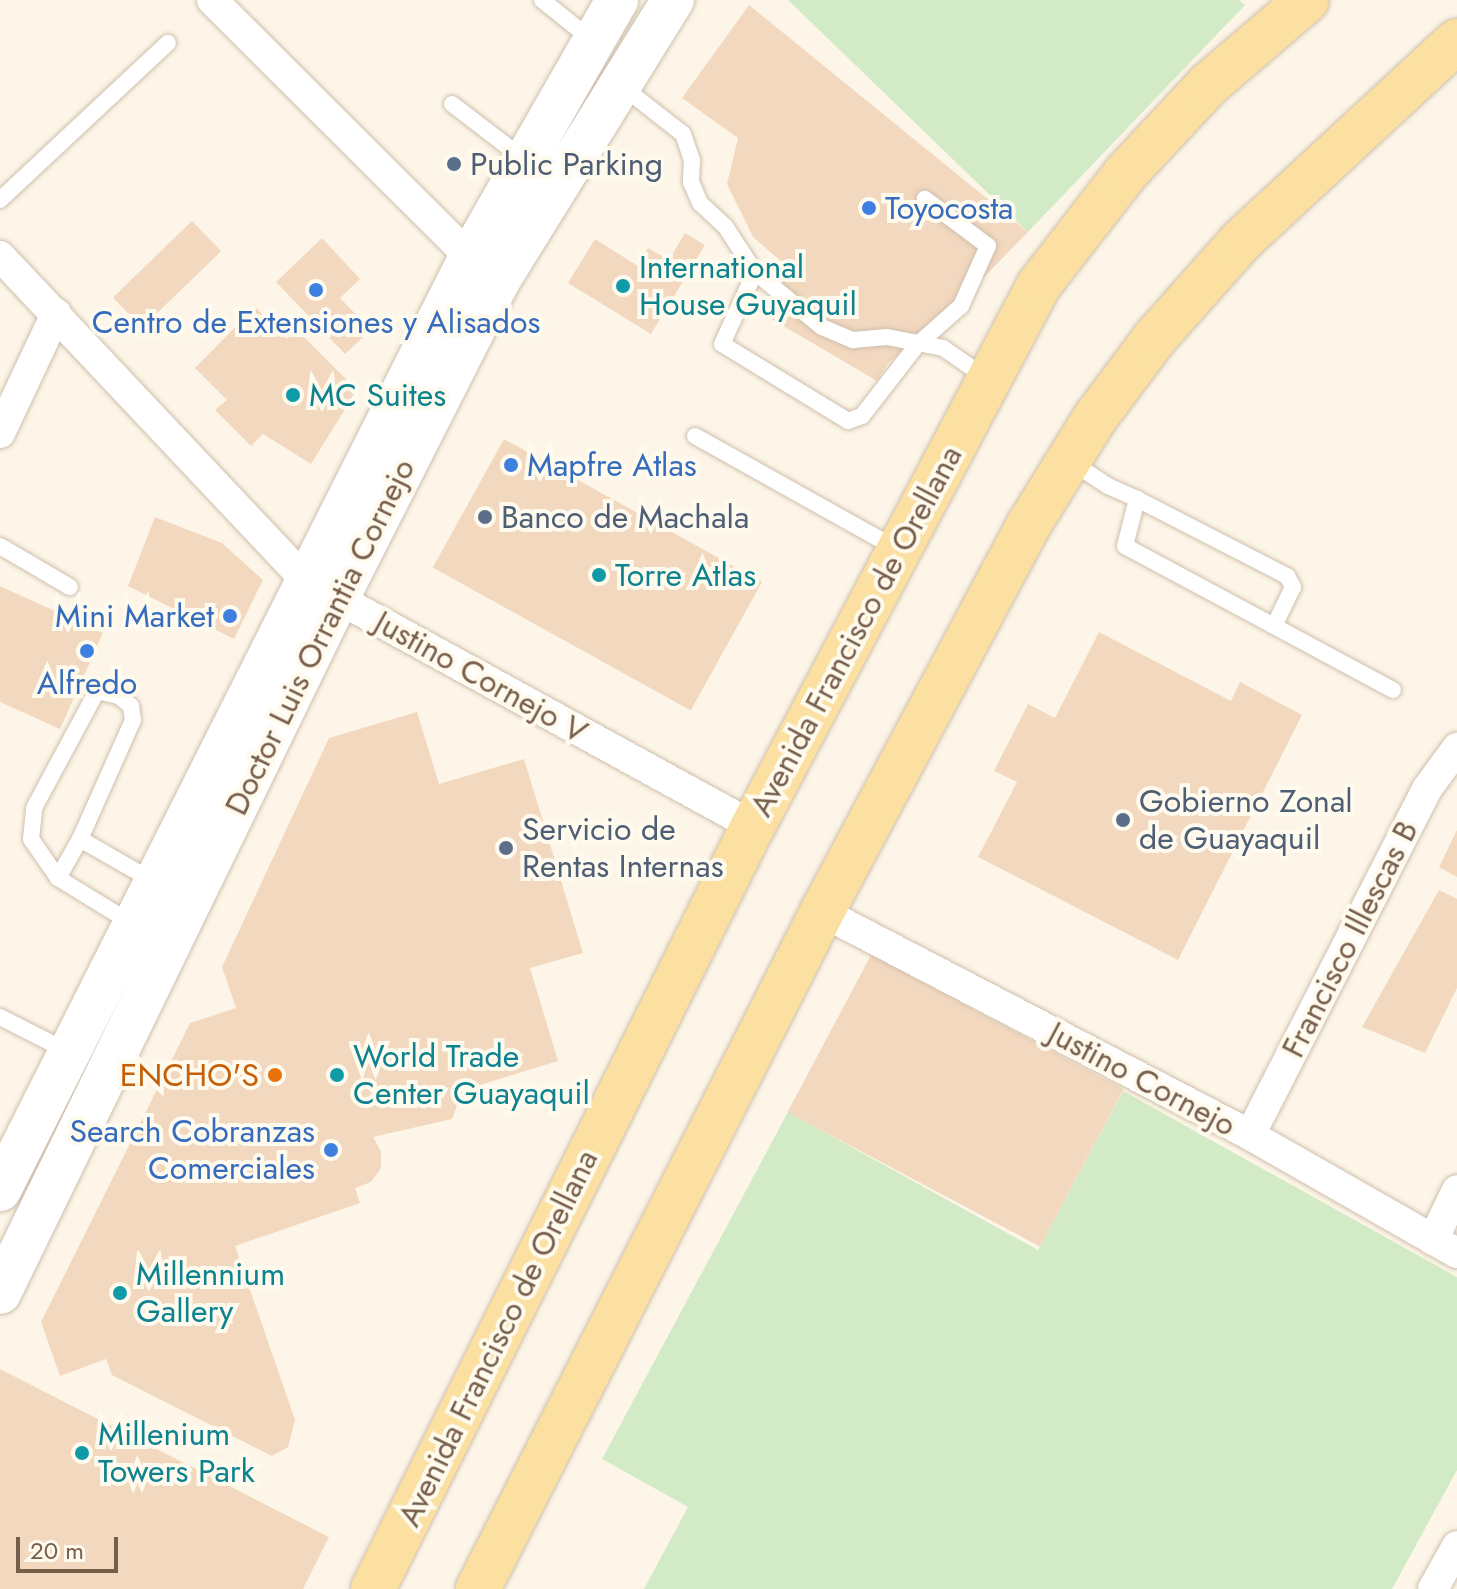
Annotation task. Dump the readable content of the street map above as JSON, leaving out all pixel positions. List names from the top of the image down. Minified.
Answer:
{"streets":{"main road":["Avenida Francisco de Orellana"],"street":["Doctor Luis Orrantia Cornejo","Justino Cornejo V","Francisco Illescas B","Justino Cornejo"]},"crossings":[["Avenida Francisco de Orellana","Justino Cornejo V"],["Doctor Luis Orrantia Cornejo","Justino Cornejo V"],["Francisco Illescas B","Justino Cornejo"]],"places":["Public Parking","Toyocosta","International House Guyaquil","Centro de Extensiones y Alisados","MC Suites","Mapfre Atlas","Banco de Machala","Torre Atlas","Mini Market","Alfredo","Gobierno Zonal de Guayaquil","Servicio de Rentas Internas","ENCHO'S","World Trade Center Guayaquil","Search Cobranzas Comerciales","Millennium Gallery","Millenium Towers Park"],"scale_bar":"20 m"}
